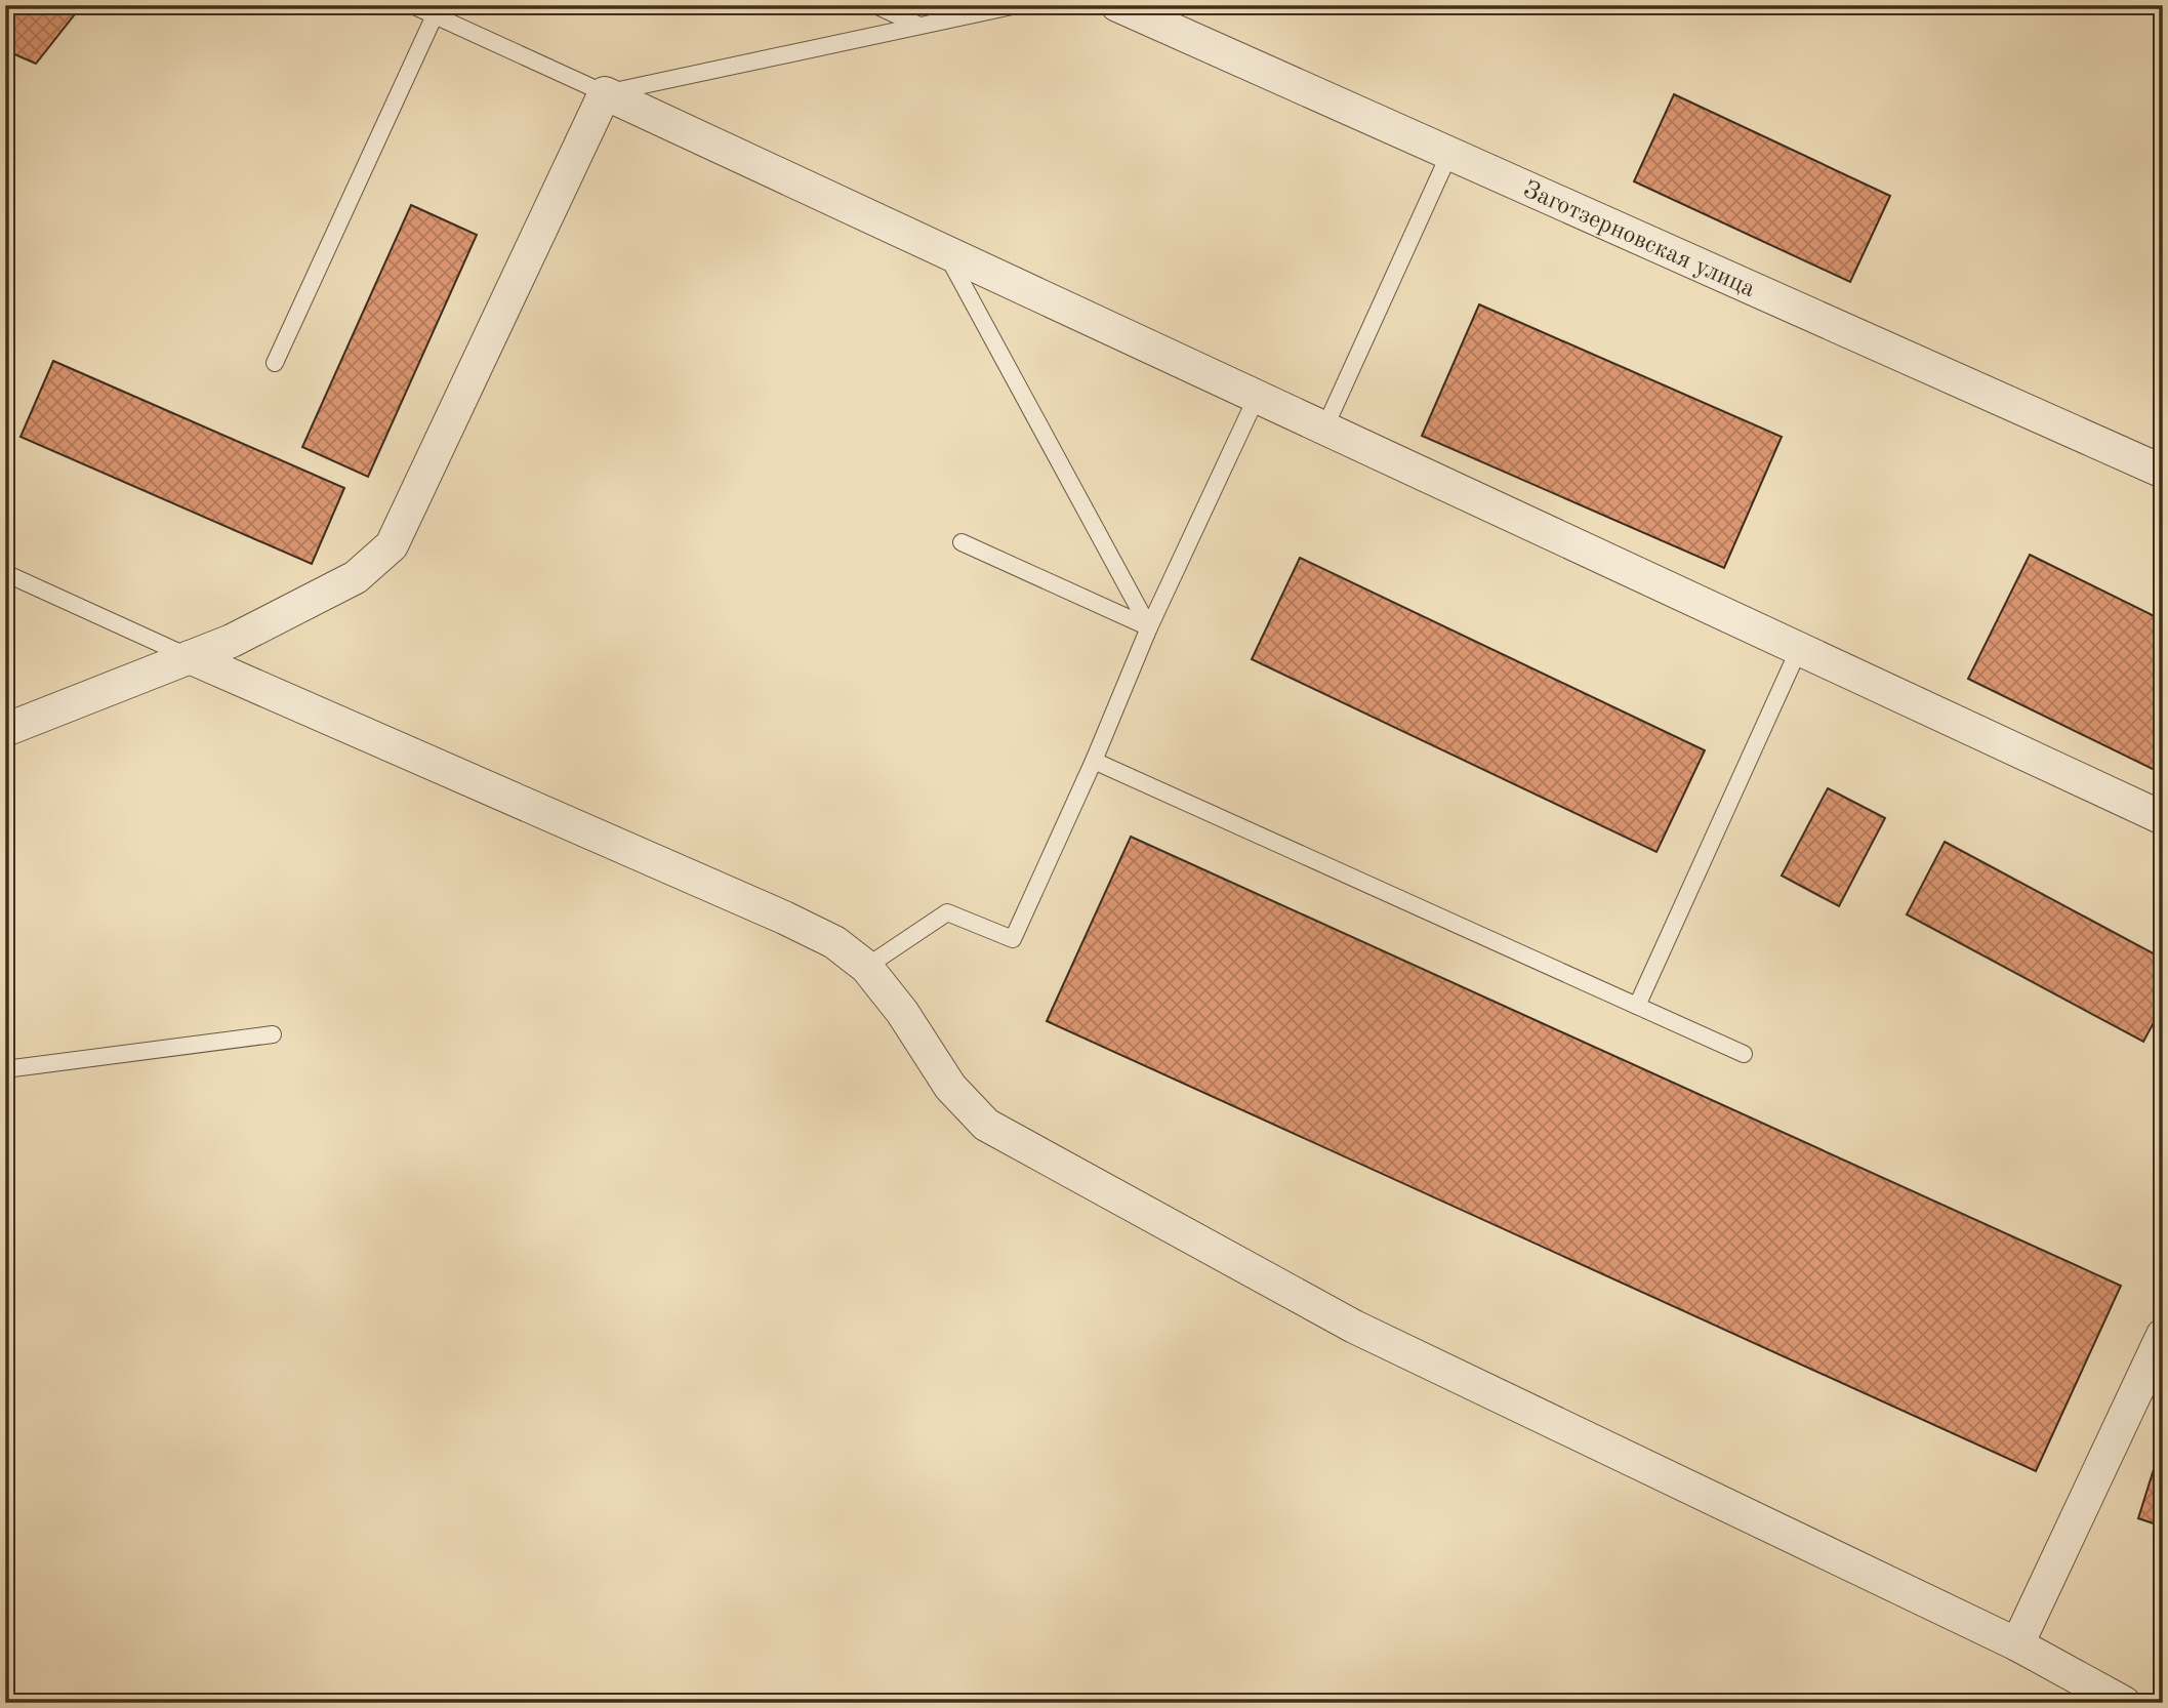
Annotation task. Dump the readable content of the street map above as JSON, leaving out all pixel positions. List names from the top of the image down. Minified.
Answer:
{"streets":{"street":["Заготзерновская улица"]}}
